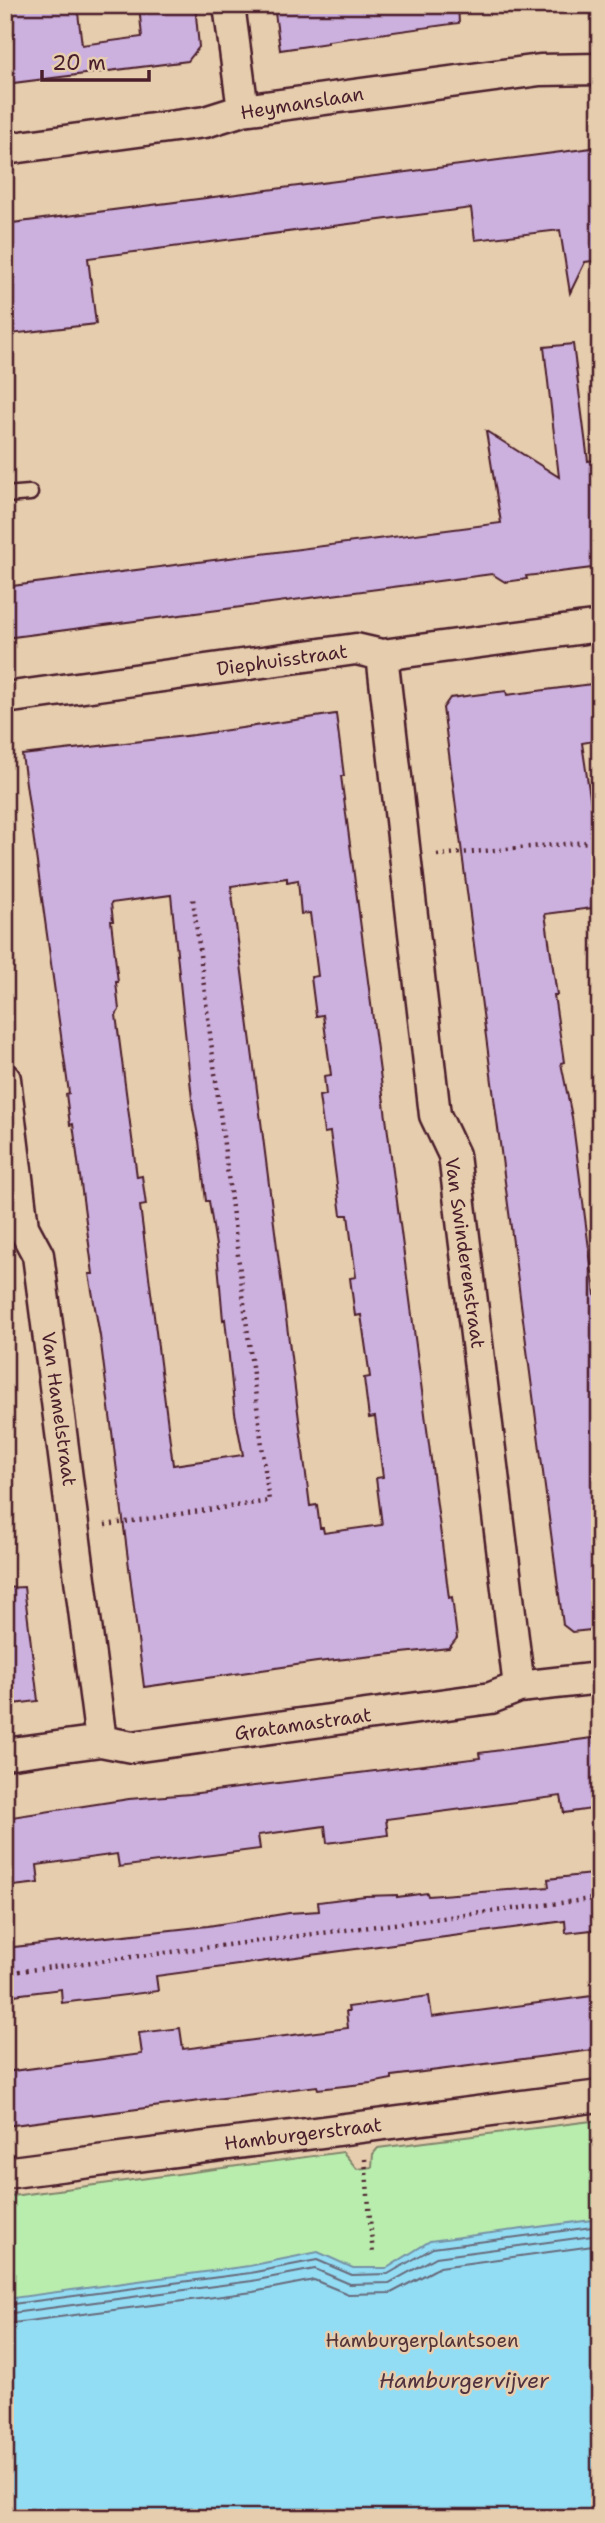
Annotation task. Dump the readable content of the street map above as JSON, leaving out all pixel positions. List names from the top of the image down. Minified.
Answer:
{"streets":{"street":["Heymanslaan","Diephuisstraat","Van Swinderenstraat","Van Hamelstraat","Gratamastraat","Hamburgerstraat"]},"crossings":[["Diephuisstraat","Van Swinderenstraat"],["Van Swinderenstraat","Gratamastraat"],["Van Hamelstraat","Gratamastraat"]],"water":["Hamburgervijver"],"parks":["Hamburgerplantsoen"],"scale_bar":"20 m"}
